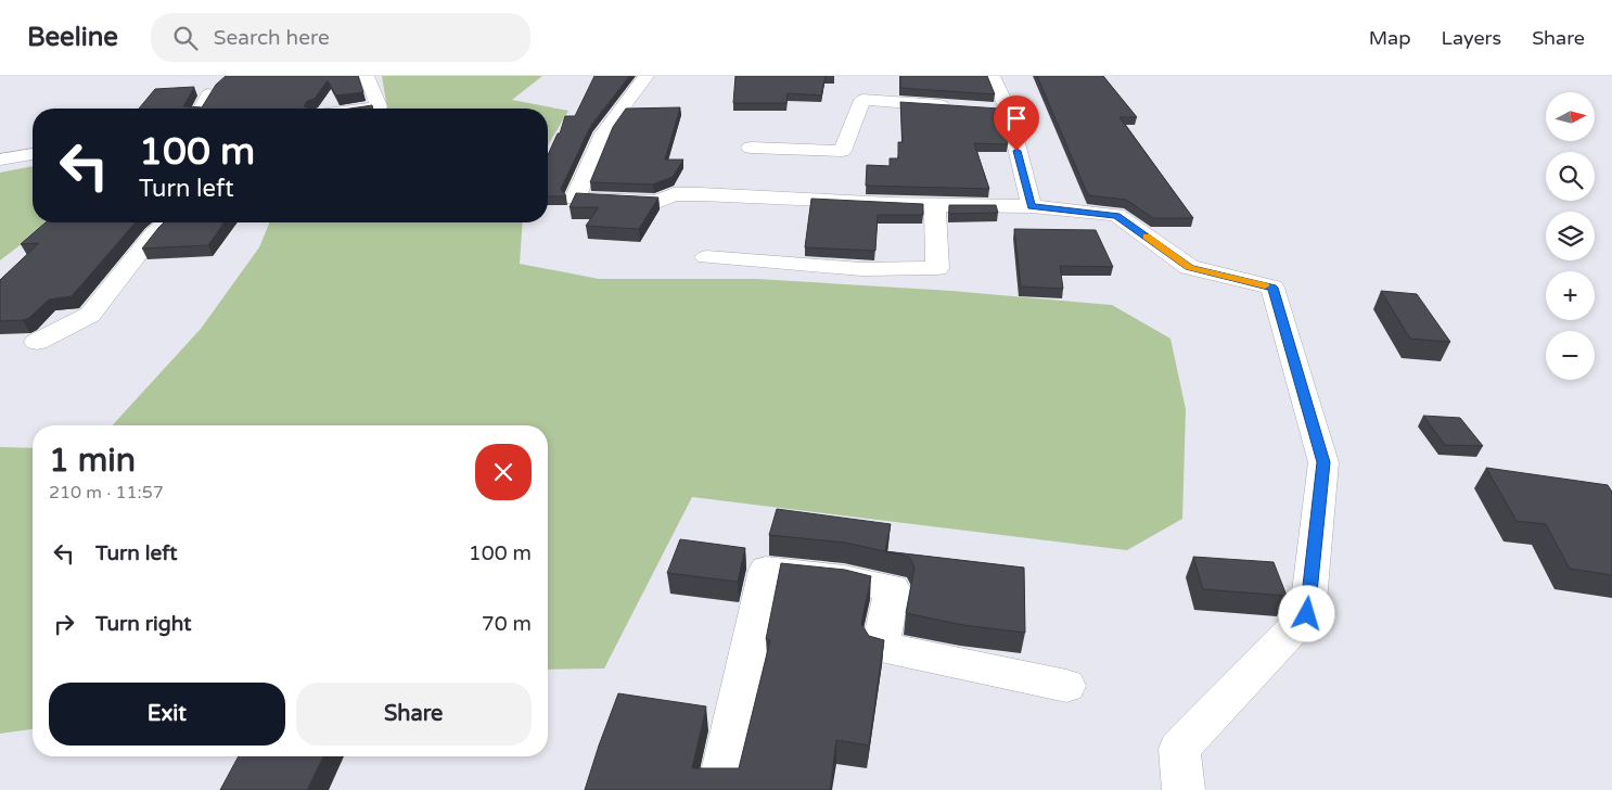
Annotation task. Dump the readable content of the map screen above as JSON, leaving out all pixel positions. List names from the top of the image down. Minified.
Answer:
{"north":"right","page":{"header":"Beeline","search":"Search here","nav":["Map","Layers","Share"],"map_buttons":["+","−"],"turn":["100 m","Turn left"],"heading":["1 min","210 m · 11:57"],"list":[{"name":"Turn left","value":"100 m"},{"name":"Turn right","value":"70 m"}],"buttons":["Exit","Share"]}}
